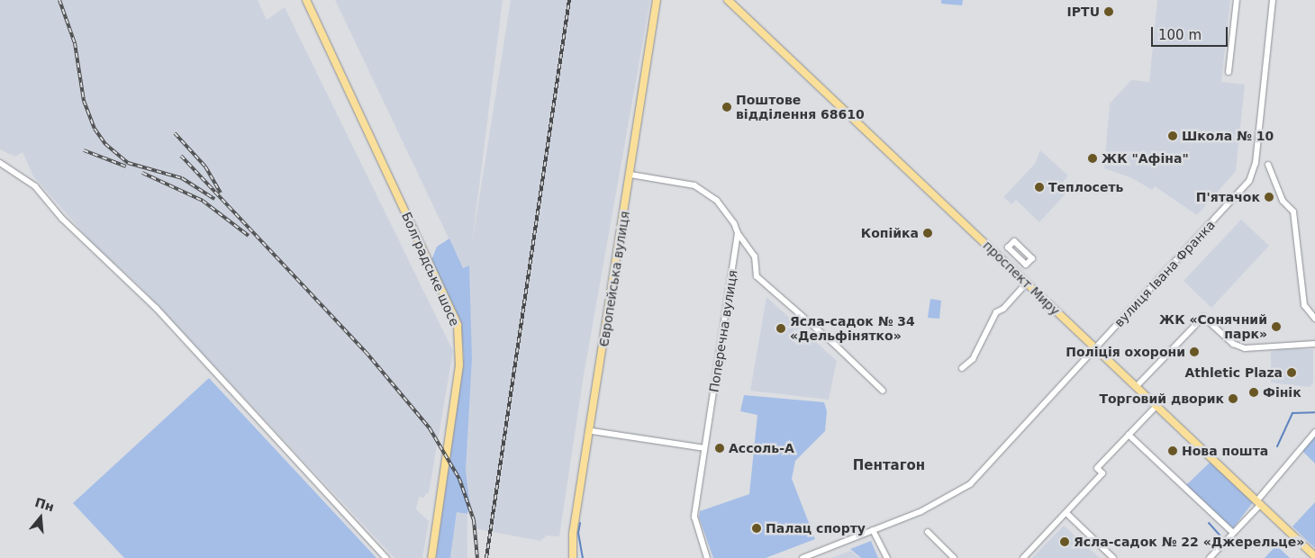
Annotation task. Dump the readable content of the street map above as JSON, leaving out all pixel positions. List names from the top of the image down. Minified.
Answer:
{"streets":{"main road":["Болградське шосе","проспект Миру","Європейська вулиця"],"street":["вулиця Івана Франка","Поперечна вулиця"]},"crossings":[["вулиця Івана Франка","проспект Миру"]],"districts":["Пентагон"],"places":["IPTU","Поштове відділення 68610","Школа № 10","ЖК \"Афіна\"","Теплосеть","П'ятачок","Копійка","ЖК «Сонячний парк»","Ясла-садок № 34 «Дельфінятко»","Поліція охорони","Athletic Plaza","Фінік","Торговий дворик","Ассоль-А","Нова пошта","Палац спорту","Ясла-садок № 22 «Джерельце»"],"scale_bar":"100 m","north":"top"}
